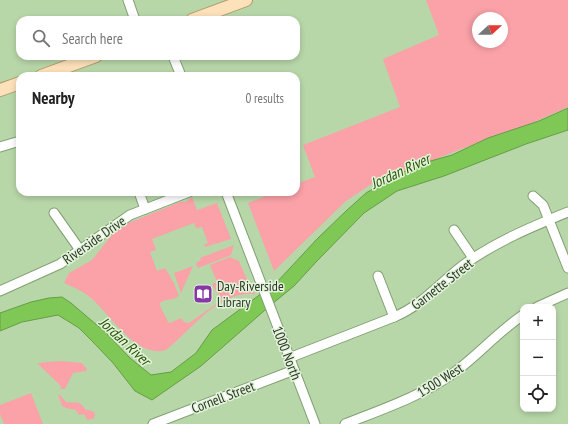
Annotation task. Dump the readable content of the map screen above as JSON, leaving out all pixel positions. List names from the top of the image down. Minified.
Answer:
{"streets":{"street":["Riverside Drive","Garnette Street","1000 North","1500 West","Cornell Street"]},"crossings":[["Garnette Street","1000 North"],["1000 North","Cornell Street"]],"water":["Jordan River"],"places":{"library":["Day-Riverside Library"]},"north":"right","page":{"search":"Search here","heading":["Nearby","0 results"],"map_buttons":["+","−"]}}
